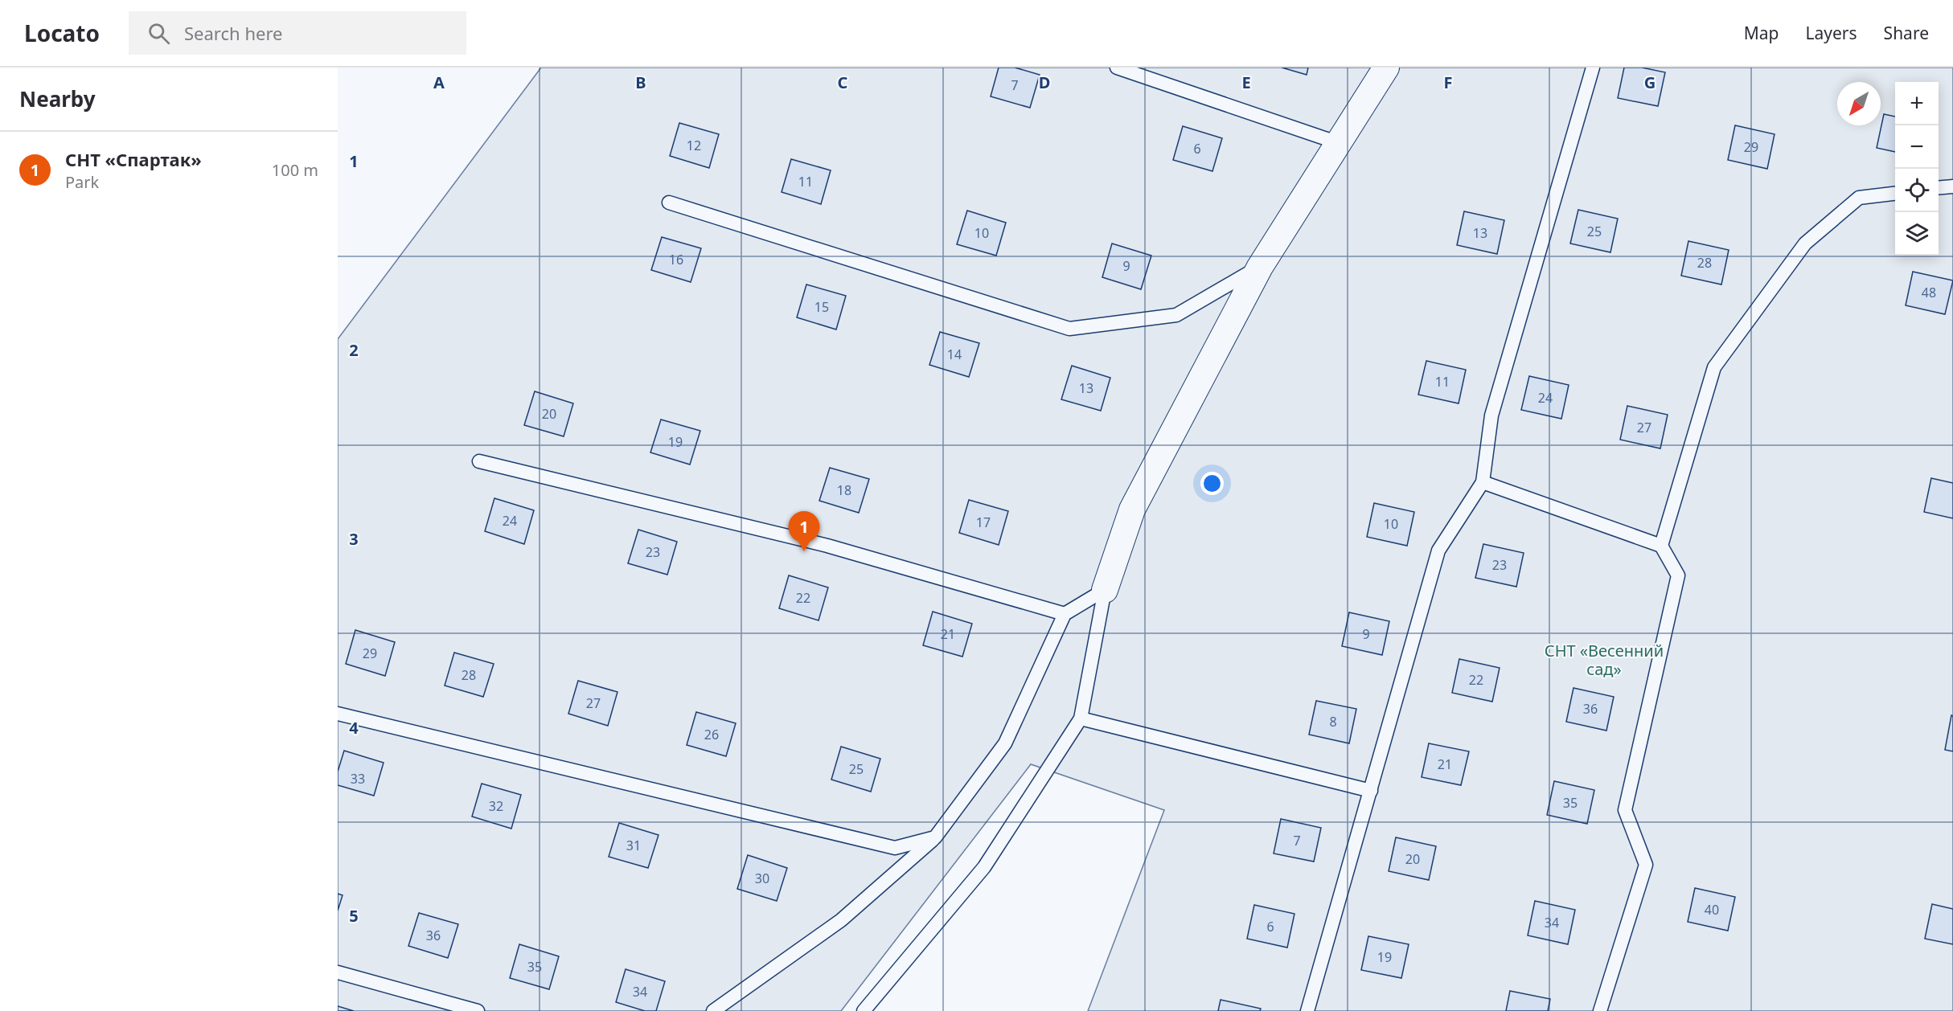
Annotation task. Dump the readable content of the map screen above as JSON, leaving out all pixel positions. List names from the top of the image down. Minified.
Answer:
{"parks":["СНТ «Весенний сад»"],"house_numbers":["7","12","29","6","11","25","10","13","16","28","9","48","15","14","11","13","24","20","27","19","18","24","17","10","23","23","22","21","9","29","28","22","27","36","8","26","21","25","33","35","32","7","31","20","30","40","34","6","36","19","35","34"],"north":"bottom left","page":{"header":"Locato","search":"Search here","nav":["Map","Layers","Share"],"heading":"Nearby","map_buttons":["+","−"],"list":[{"mark":"1","name":"СНТ «Спартак»","note":"Park","value":"100 m"}],"pins":"1"},"grid":{"columns":["A","B","C","D","E","F","G"],"rows":["1","2","3","4","5"]}}
